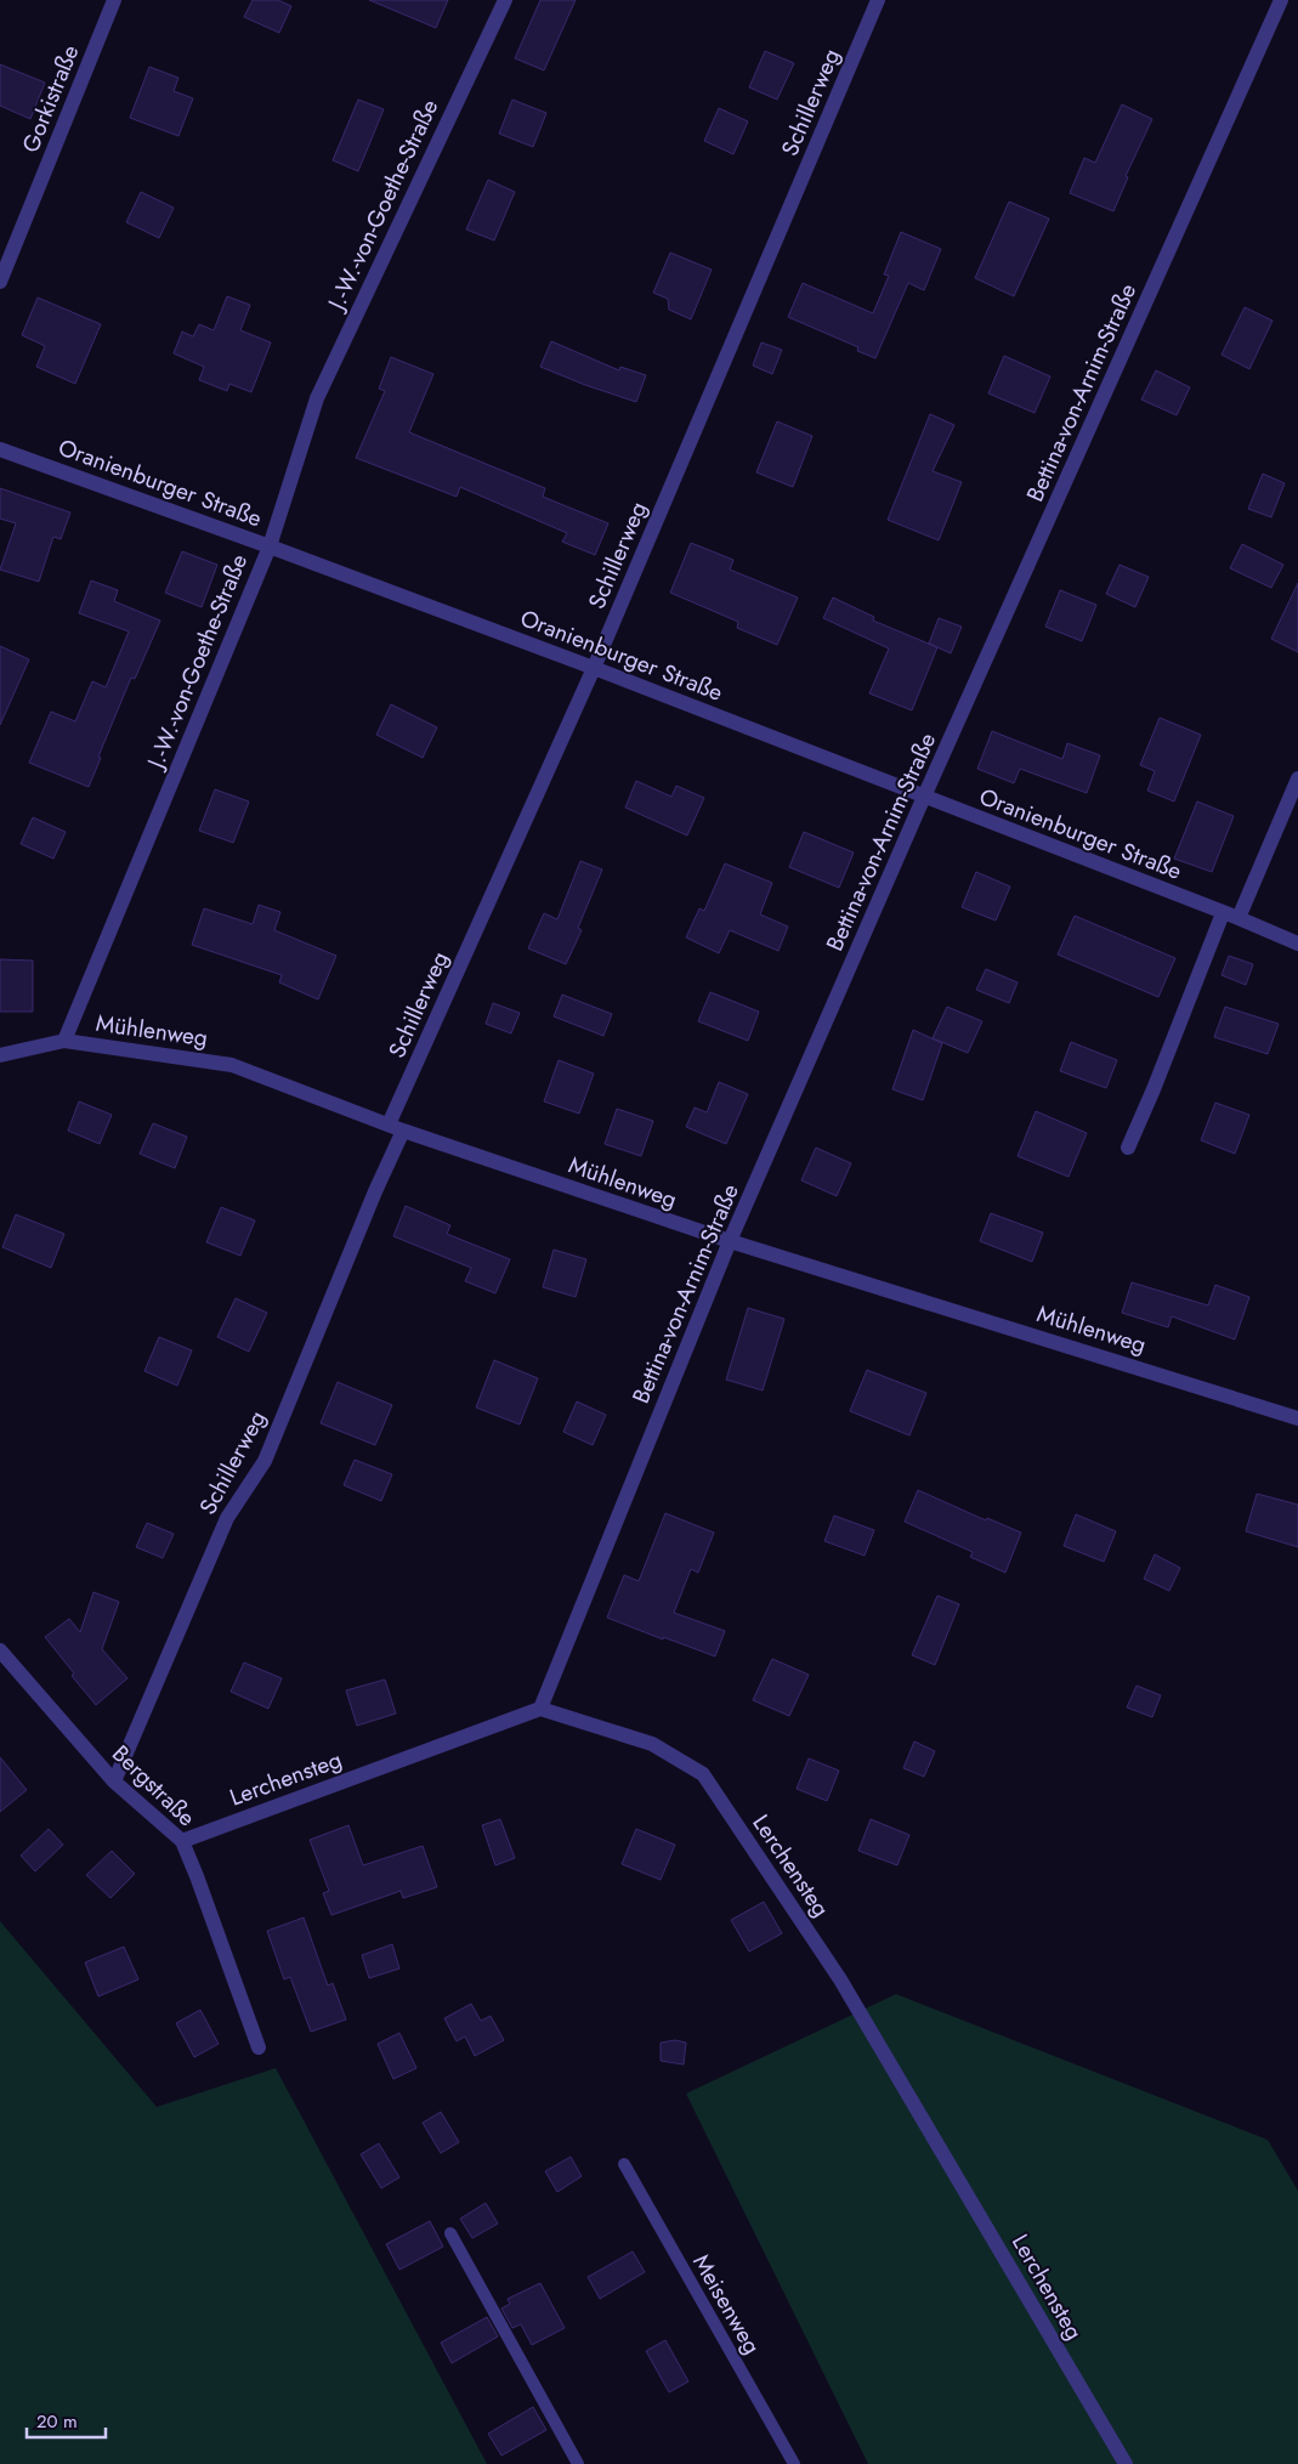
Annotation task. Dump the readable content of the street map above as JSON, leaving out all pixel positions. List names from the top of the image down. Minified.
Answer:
{"streets":{"street":["Gorkistraße","Schillerweg","J.-W.-von-Goethe-Straße","Bettina-von-Arnim-Straße","Oranienburger Straße","Mühlenweg","Lerchensteg","Bergstraße"],"lane":["Meisenweg"]},"crossings":[["Schillerweg","Oranienburger Straße"],["Schillerweg","Mühlenweg"],["Schillerweg","Bergstraße"],["J.-W.-von-Goethe-Straße","Oranienburger Straße"],["J.-W.-von-Goethe-Straße","Mühlenweg"],["Bettina-von-Arnim-Straße","Oranienburger Straße"],["Bettina-von-Arnim-Straße","Mühlenweg"],["Bettina-von-Arnim-Straße","Lerchensteg"],["Lerchensteg","Bergstraße"]],"scale_bar":"20 m"}
